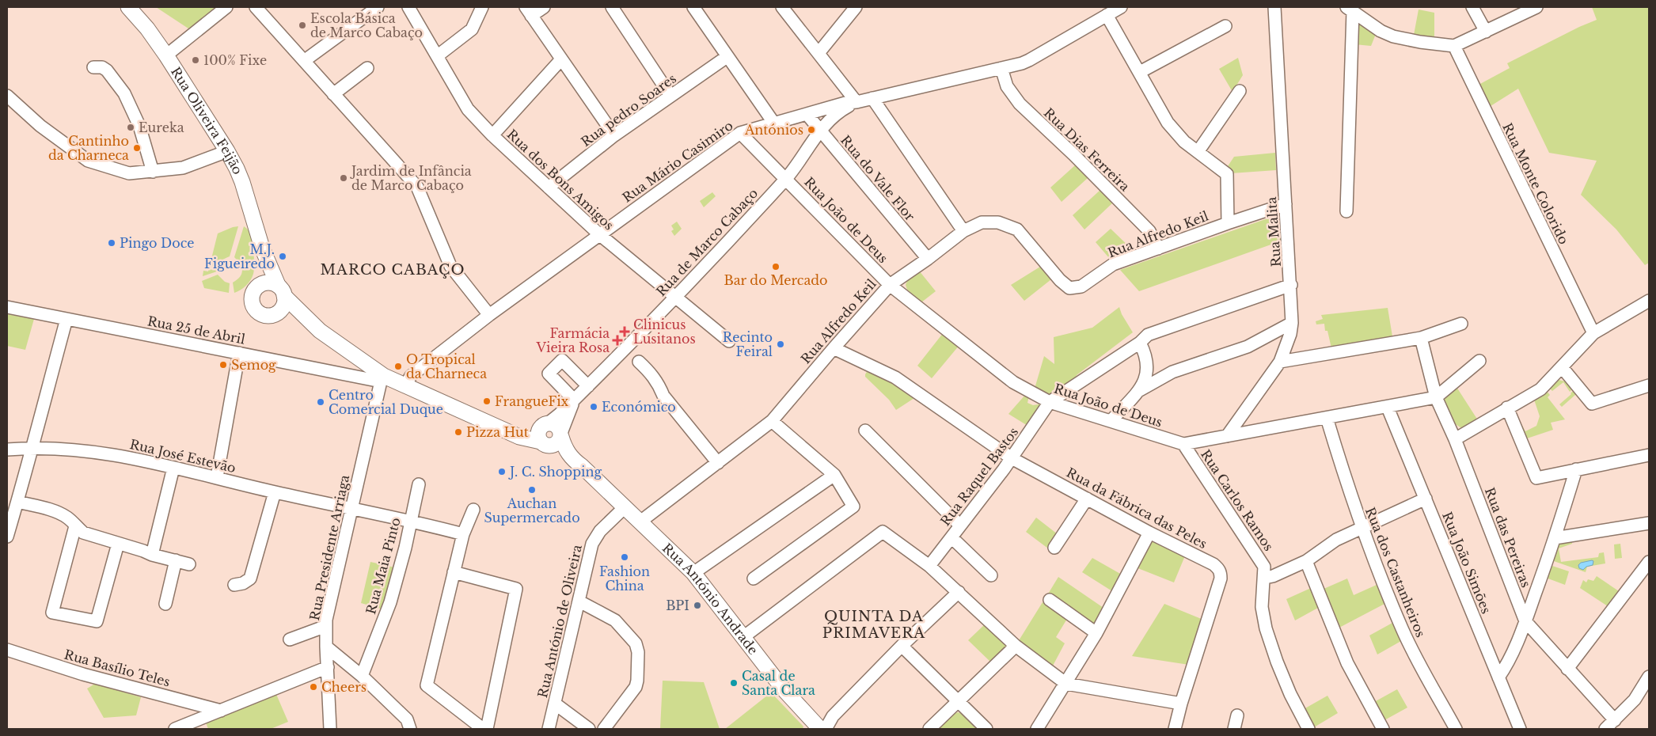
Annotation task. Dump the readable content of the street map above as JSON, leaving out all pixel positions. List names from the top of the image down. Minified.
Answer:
{"streets":{"main road":["Rua Oliveira Feijão","Rua António Andrade"],"street":["Rua pedro Soares","Rua Dias Ferreira","Rua Mário Casimiro","Rua do Vale Flor","Rua dos Bons Amigos","Rua Monte Colorido","Rua João de Deus","Rua Malita","Rua Alfredo Keil","Rua de Marco Cabaço","Rua 25 de Abril","Rua José Estevão","Rua Raquel Bastos","Rua Carlos Ramos","Rua da Fábrica das Peles","Rua das Pereiras","Rua Presidente Arriaga","Rua João Simões","Rua Maia Pinto","Rua dos Castanheiros","Rua António de Oliveira","Rua Basílio Teles"]},"crossings":[["Rua pedro Soares","Rua dos Bons Amigos"],["Rua Oliveira Feijão","Rua 25 de Abril"],["Rua Oliveira Feijão","Rua Presidente Arriaga"],["Rua Dias Ferreira","Rua Mário Casimiro"],["Rua Dias Ferreira","Rua Alfredo Keil"],["Rua Mário Casimiro","Rua do Vale Flor"],["Rua Mário Casimiro","Rua dos Bons Amigos"],["Rua Mário Casimiro","Rua João de Deus"],["Rua Mário Casimiro","Rua de Marco Cabaço"],["Rua do Vale Flor","Rua Alfredo Keil"],["Rua do Vale Flor","Rua de Marco Cabaço"],["Rua dos Bons Amigos","Rua de Marco Cabaço"],["Rua João de Deus","Rua Malita"],["Rua João de Deus","Rua Alfredo Keil"],["Rua João de Deus","Rua de Marco Cabaço"],["Rua João de Deus","Rua Raquel Bastos"],["Rua João de Deus","Rua Carlos Ramos"],["Rua João de Deus","Rua das Pereiras"],["Rua João de Deus","Rua João Simões"],["Rua João de Deus","Rua dos Castanheiros"],["Rua Malita","Rua Alfredo Keil"],["Rua Alfredo Keil","Rua da Fábrica das Peles"],["Rua Alfredo Keil","Rua António Andrade"],["Rua de Marco Cabaço","Rua António Andrade"],["Rua 25 de Abril","Rua Presidente Arriaga"],["Rua José Estevão","Rua Presidente Arriaga"],["Rua José Estevão","Rua Maia Pinto"],["Rua Raquel Bastos","Rua da Fábrica das Peles"],["Rua António Andrade","Rua António de Oliveira"]],"districts":["MARCO CABAÇO","QUINTA DA PRIMAVERA"],"places":{"other":["Escola Básica de Marco Cabaço","100% Fixe","Eureka","Antónios","Cantinho da Charneca","Jardim de Infância de Marco Cabaço","Pingo Doce","M.J. Figueiredo","Bar do Mercado","Recinto Feiral","Semog","O Tropical da Charneca","FrangueFix","Centro Comercial Duque","Económico","Pizza Hut","J. C. Shopping","Auchan Supermercado","Fashion China","BPI","Casal de Santa Clara","Cheers"],"health":["Clinicus Lusitanos","Farmácia Vieira Rosa"]}}
